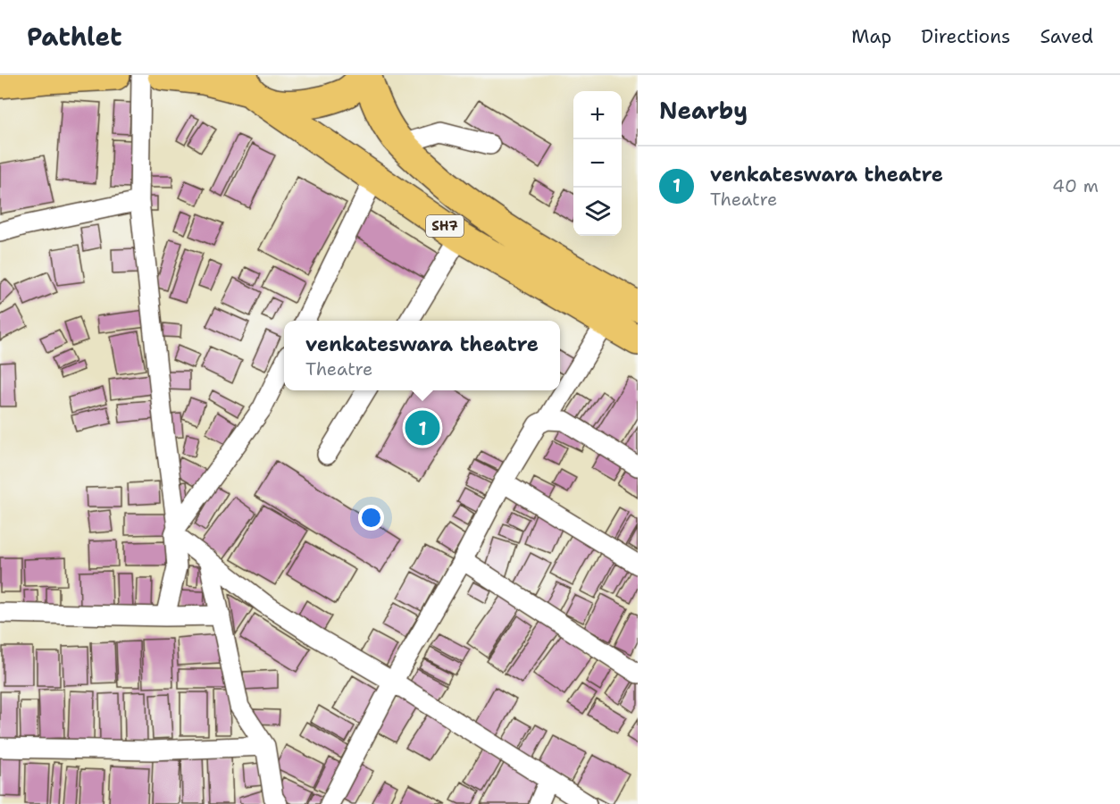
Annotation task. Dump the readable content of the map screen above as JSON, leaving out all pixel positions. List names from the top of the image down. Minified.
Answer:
{"streets":{"main road":["SH7"]},"page":{"header":"Pathlet","nav":["Map","Directions","Saved"],"heading":"Nearby","map_buttons":["+","−"],"list":[{"mark":"1","name":"venkateswara theatre","note":"Theatre","value":"40 m"}],"popup":["venkateswara theatre","Theatre"],"pins":"1"}}
